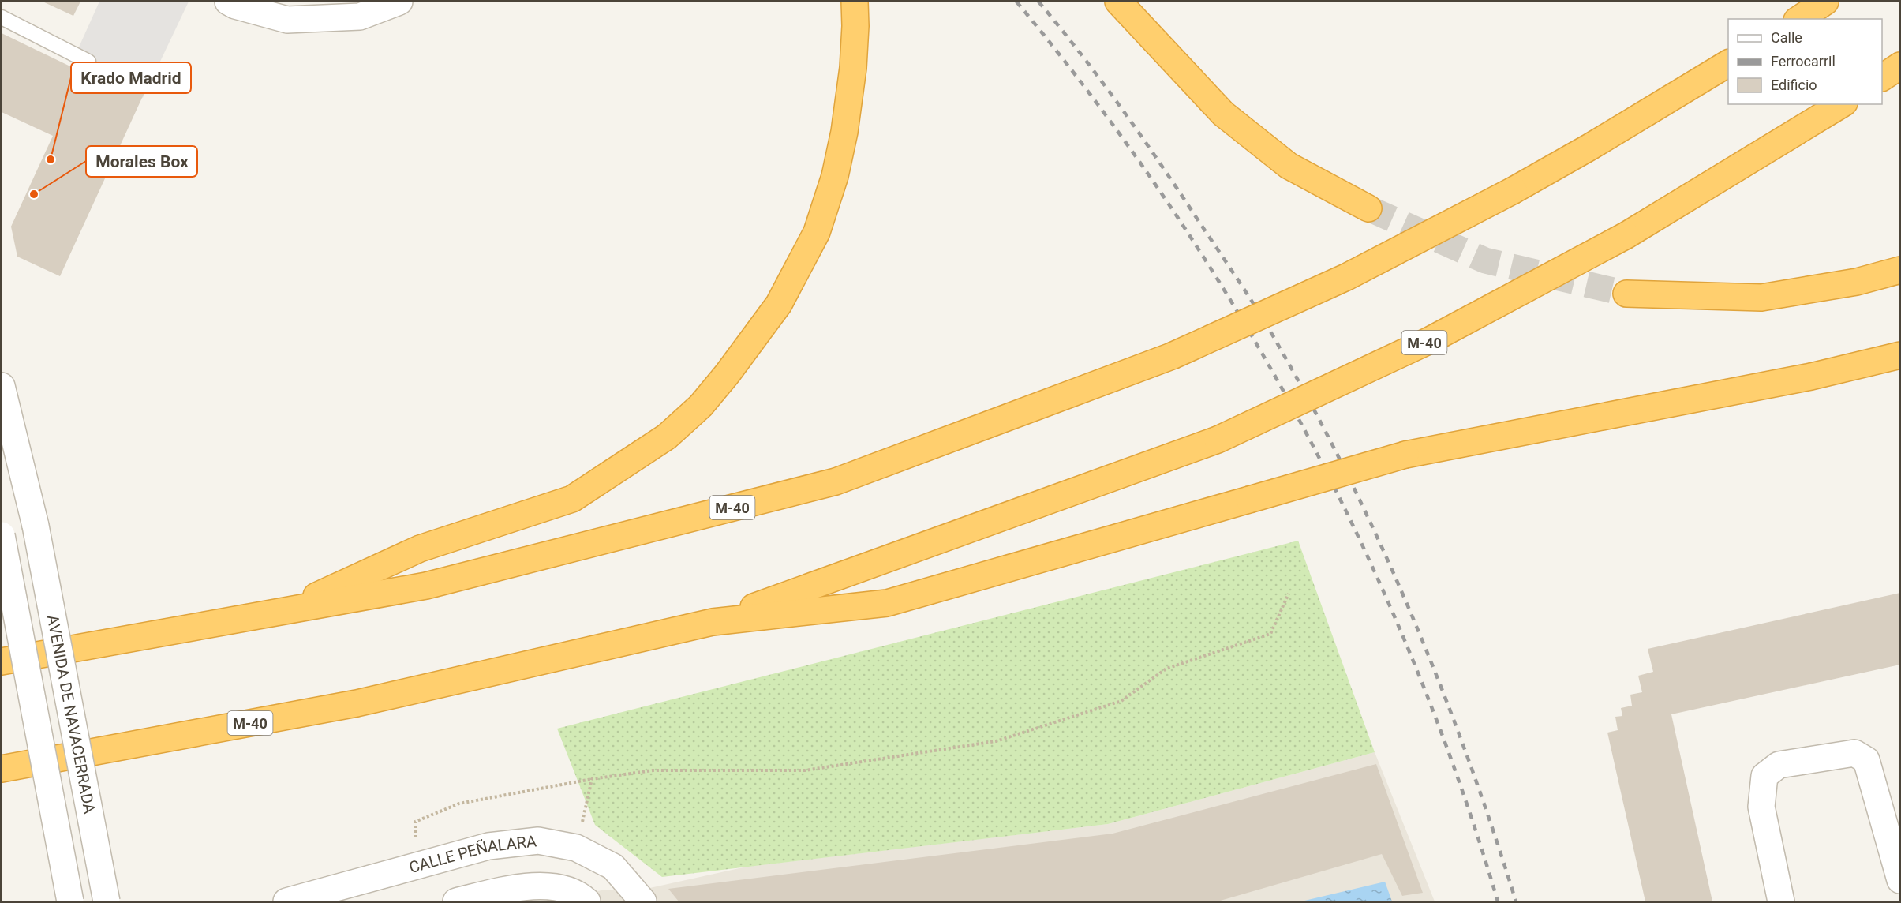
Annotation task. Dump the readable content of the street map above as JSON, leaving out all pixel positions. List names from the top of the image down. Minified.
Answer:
{"streets":{"highway":["M-40"],"street":["AVENIDA DE NAVACERRADA","CALLE PEÑALARA"]},"places":["Krado Madrid","Morales Box"],"legend":["Calle","Ferrocarril","Edificio"]}
